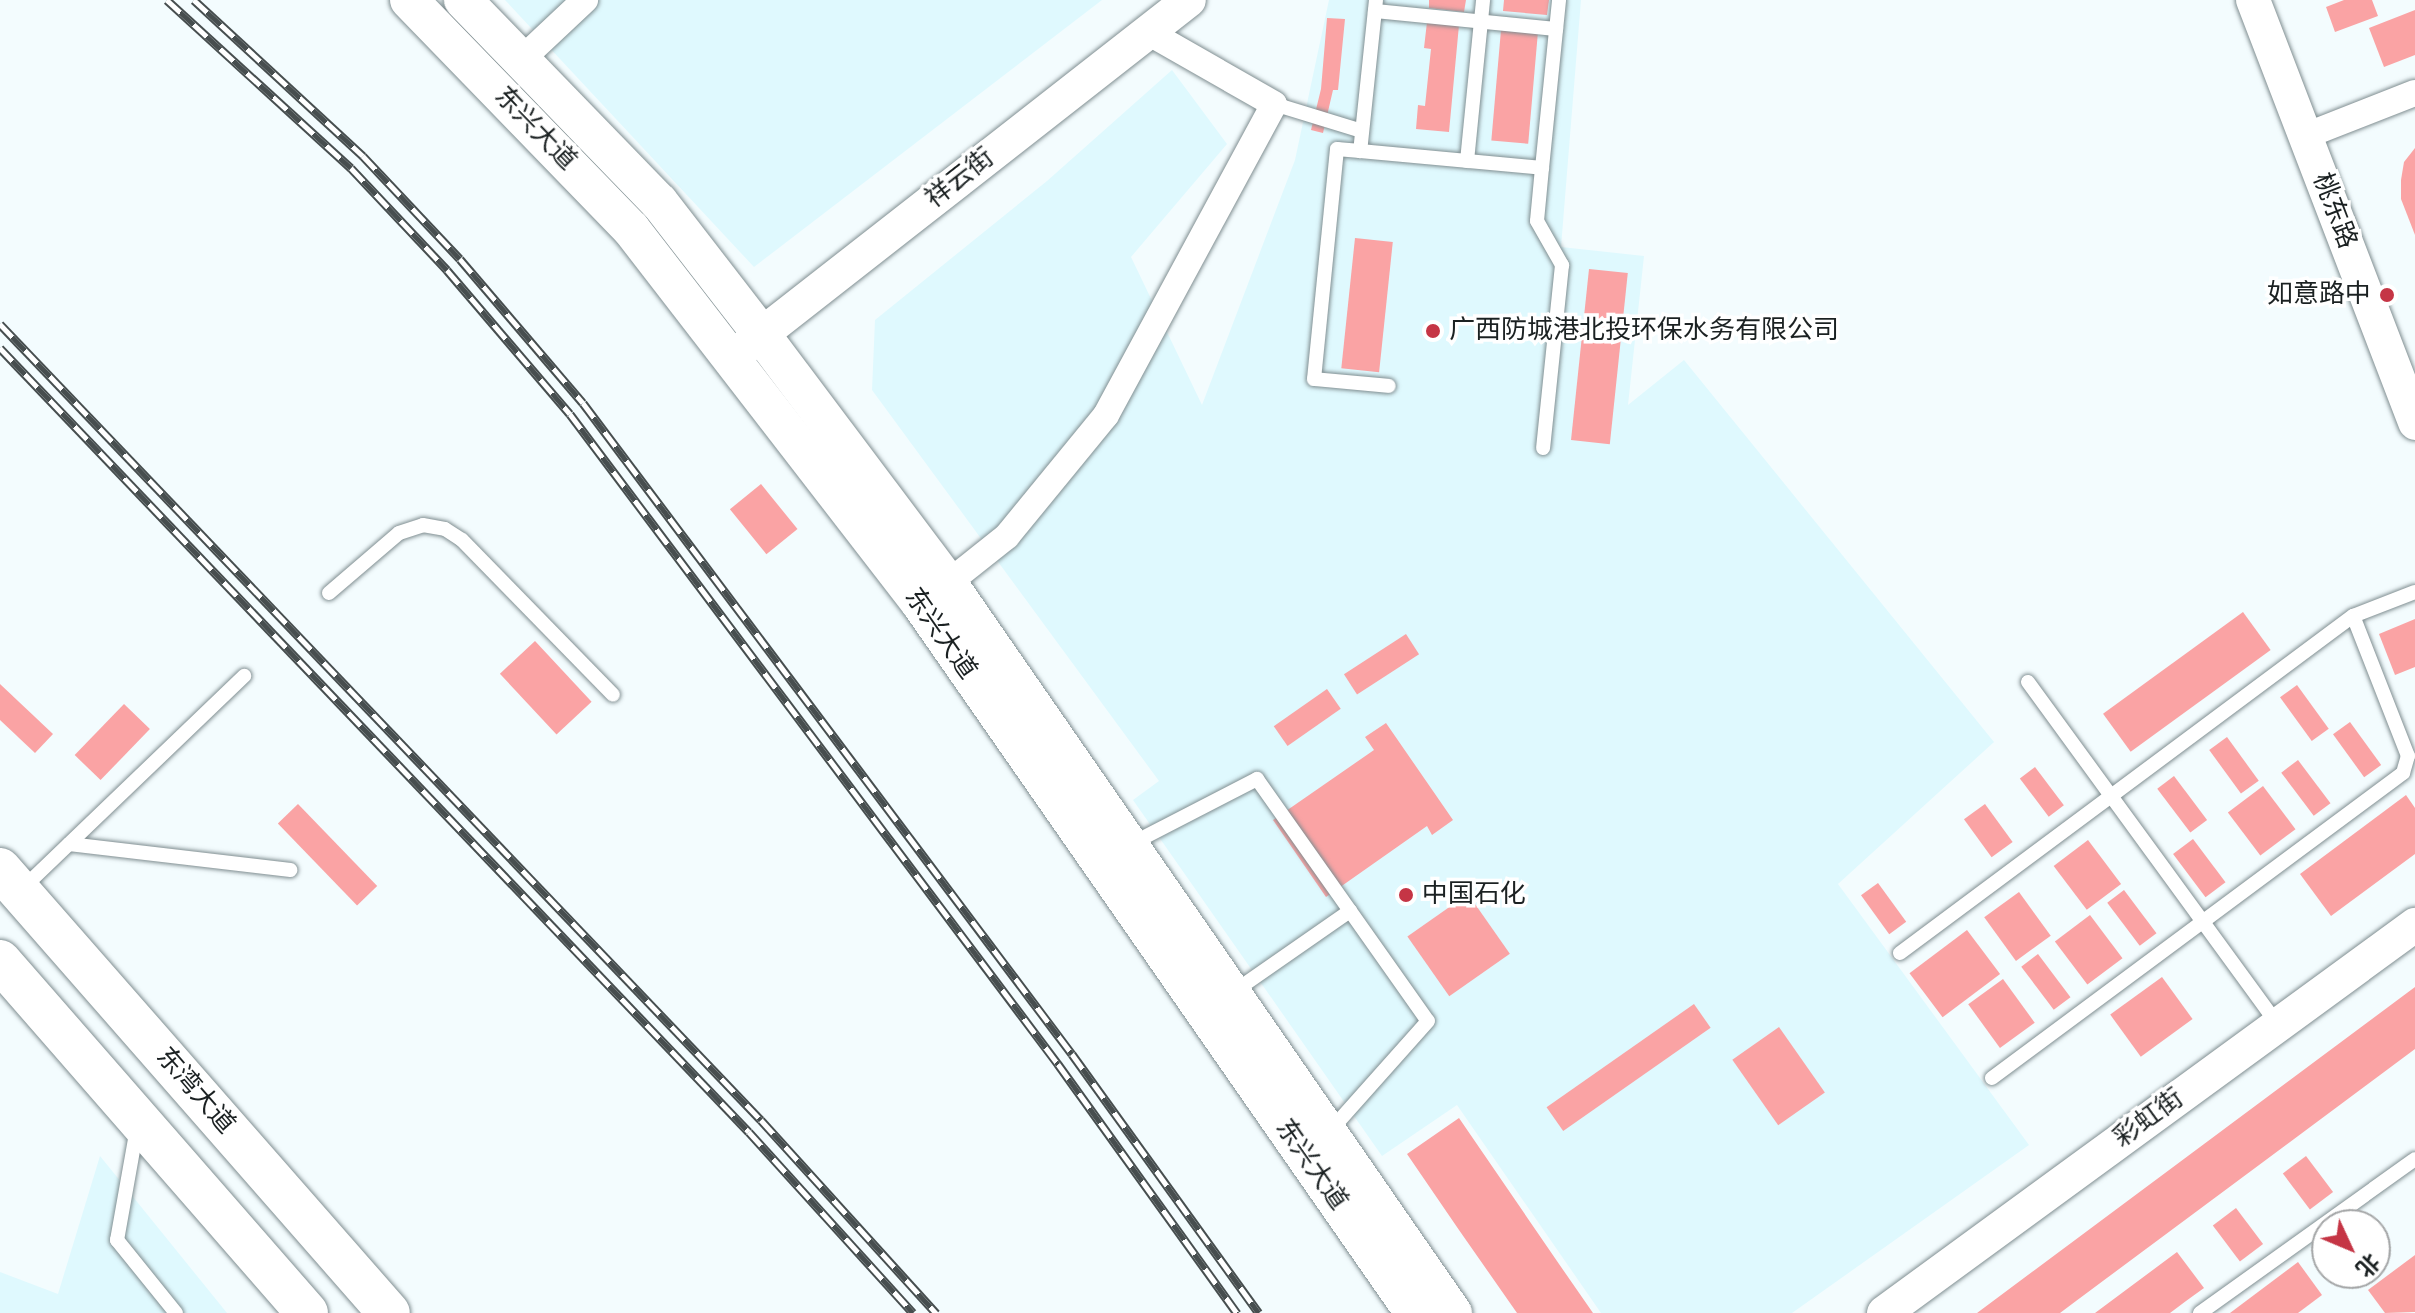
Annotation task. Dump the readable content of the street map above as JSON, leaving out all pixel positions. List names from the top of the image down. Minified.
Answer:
{"streets":{"main road":["东兴大道","东湾大道"],"street":["祥云街","桃东路","彩虹街"]},"crossings":[["东兴大道","祥云街"]],"places":["如意路中","广西防城港北投环保水务有限公司","中国石化"],"north":"bottom right"}
